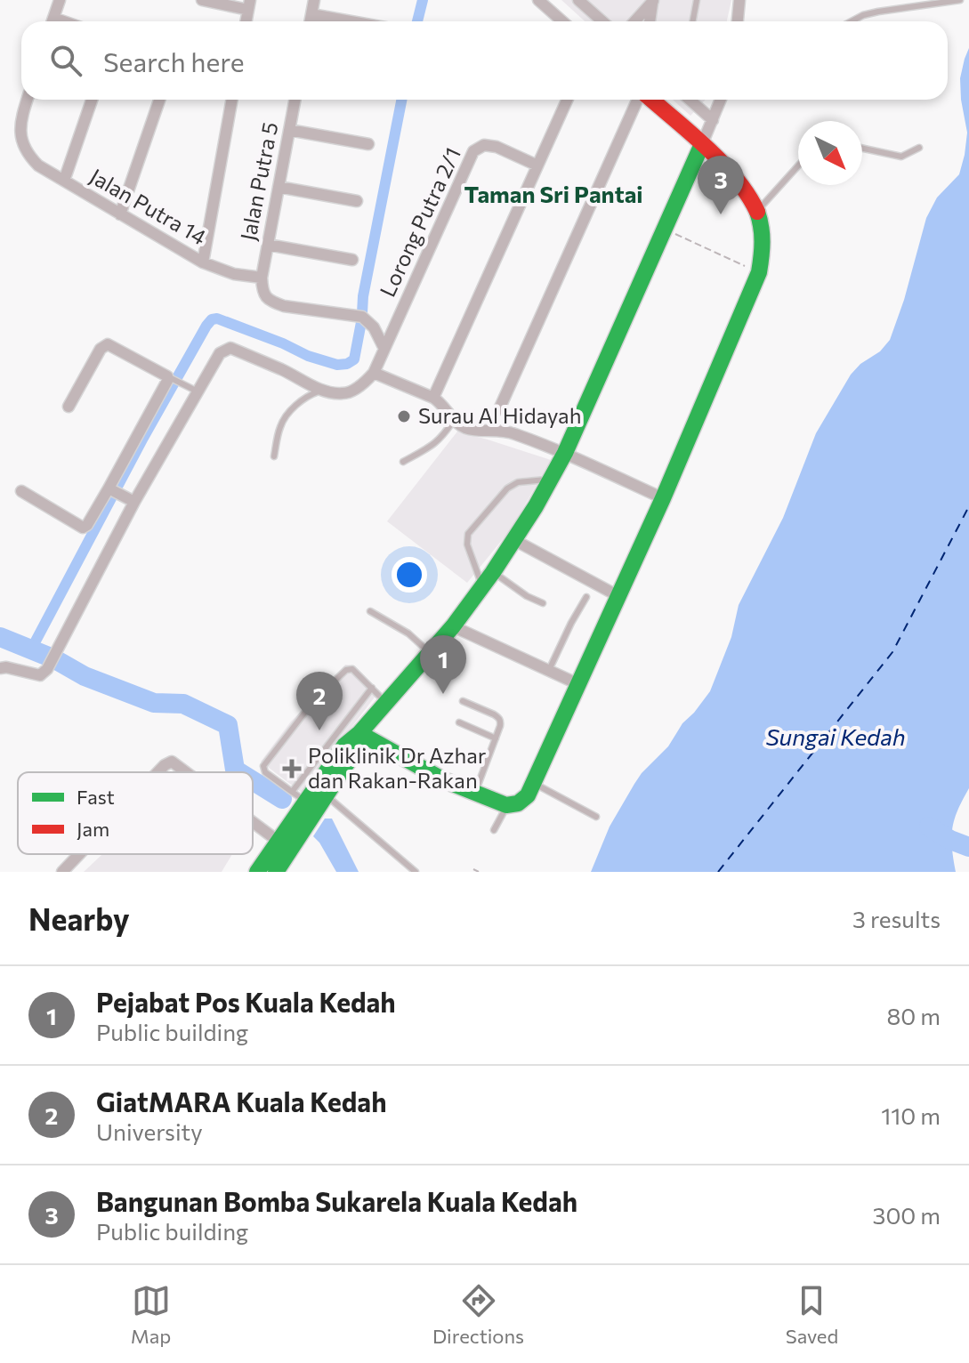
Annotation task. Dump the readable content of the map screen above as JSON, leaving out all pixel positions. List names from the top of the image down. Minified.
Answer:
{"streets":{"street":["Jalan Putra 5","Jalan Putra 14","Lorong Putra 2/1"]},"crossings":[["Jalan Putra 5","Jalan Putra 14"]],"districts":["Taman Sri Pantai"],"water":["Sungai Kedah"],"places":{"other":["Surau Al Hidayah"],"health":["Poliklinik Dr Azhar dan Rakan-Rakan"]},"legend":["Fast","Jam"],"north":"bottom right","page":{"search":"Search here","pins":["3","1","2"],"heading":["Nearby","3 results"],"list":[{"mark":"1","name":"Pejabat Pos Kuala Kedah","note":"Public building","value":"80 m"},{"mark":"2","name":"GiatMARA Kuala Kedah","note":"University","value":"110 m"},{"mark":"3","name":"Bangunan Bomba Sukarela Kuala Kedah","note":"Public building","value":"300 m"}],"nav":["Map","Directions","Saved"]}}
